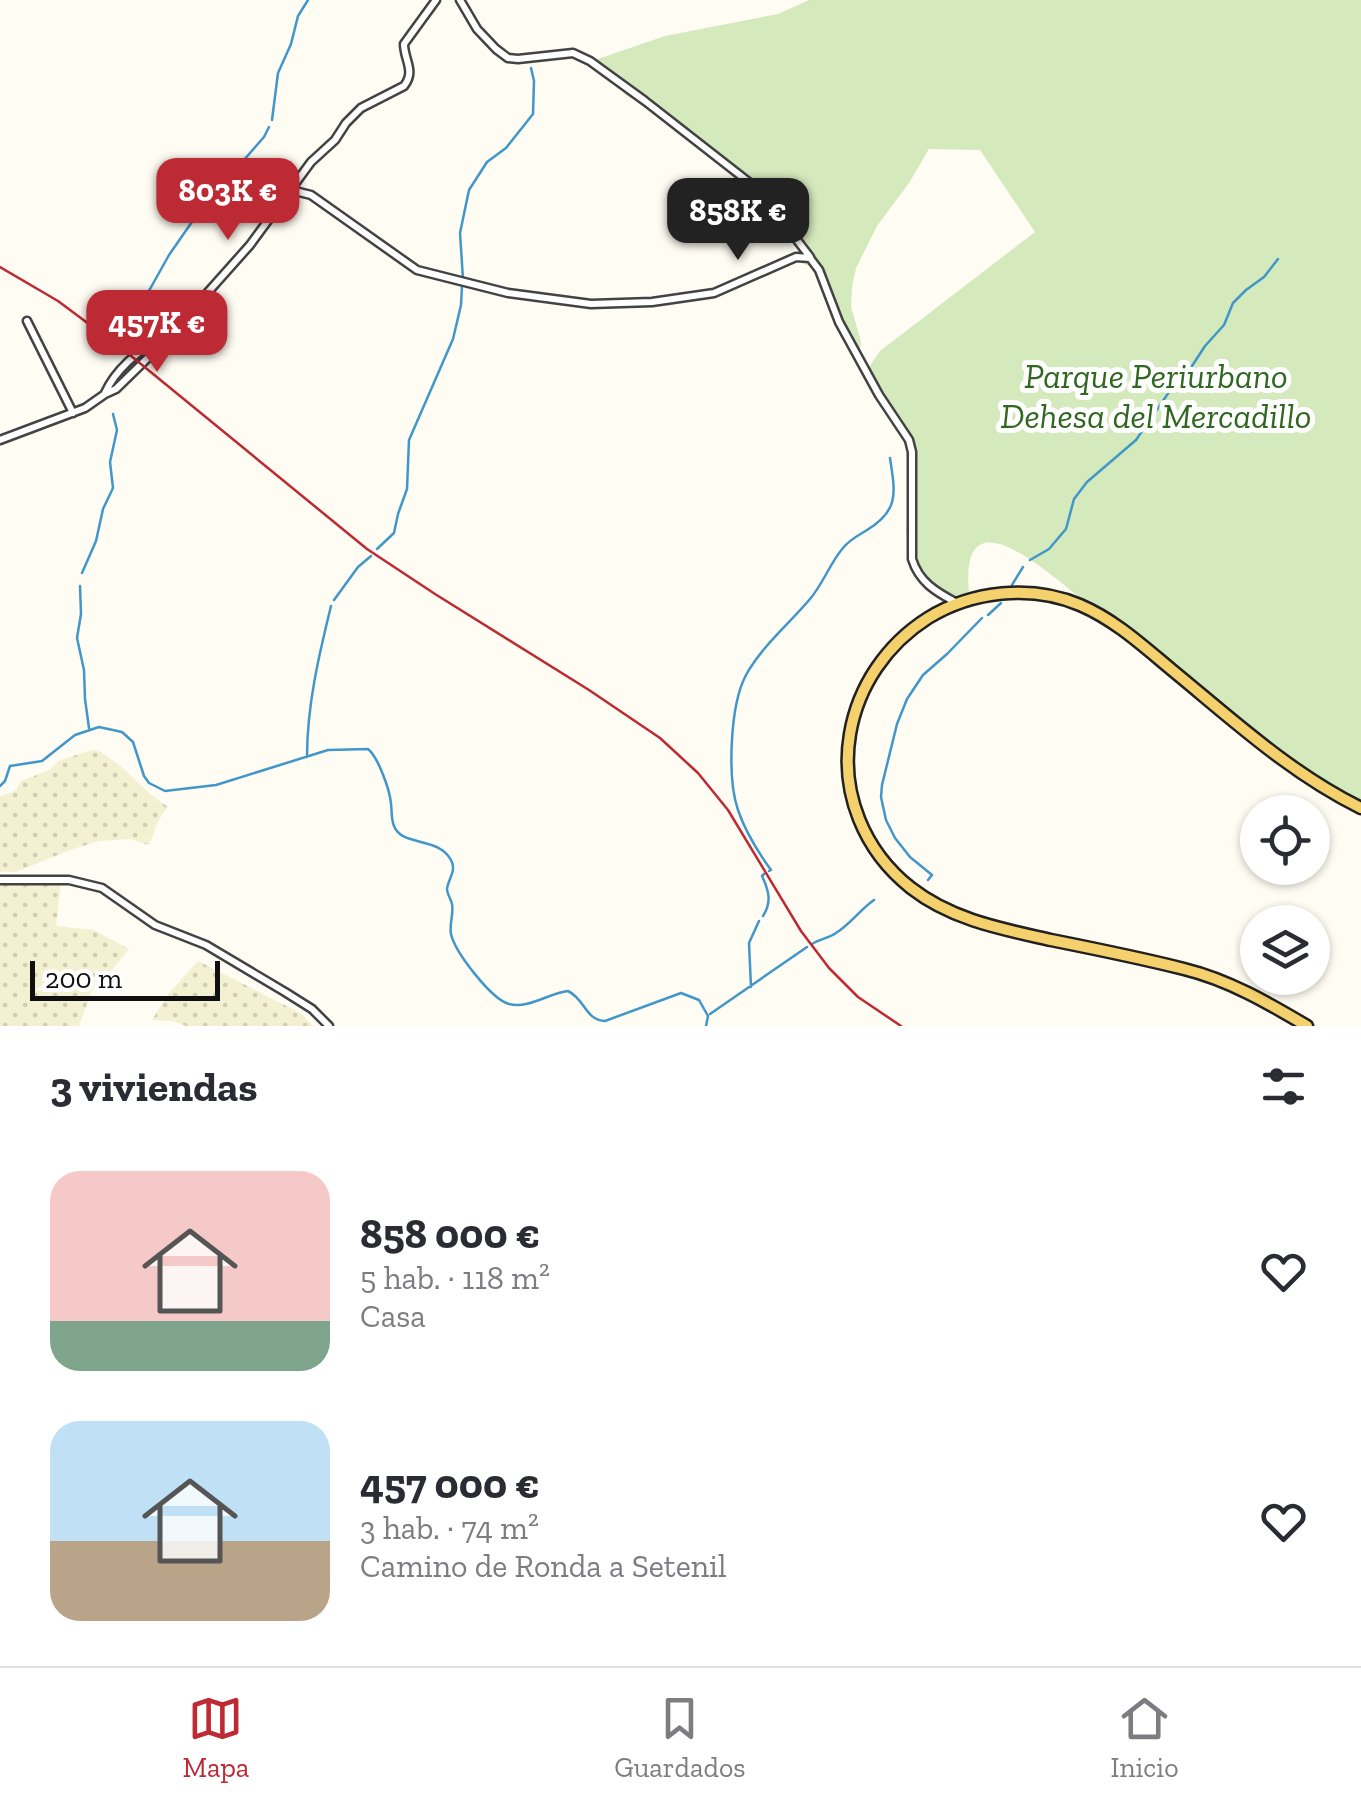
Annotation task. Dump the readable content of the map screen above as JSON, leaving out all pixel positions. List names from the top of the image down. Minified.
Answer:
{"parks":["Parque Periurbano Dehesa del Mercadillo"],"scale_bar":"200 m","page":{"price":["803K €","858K €","457K €"],"scale":"200 m","heading":"3 viviendas","list":[{"name":"858 000 €","note":"5 hab. · 118 m² · Casa"},{"name":"457 000 €","note":"3 hab. · 74 m² · Camino de Ronda a Setenil"}],"tabs":["Mapa","Guardados","Inicio"]}}
